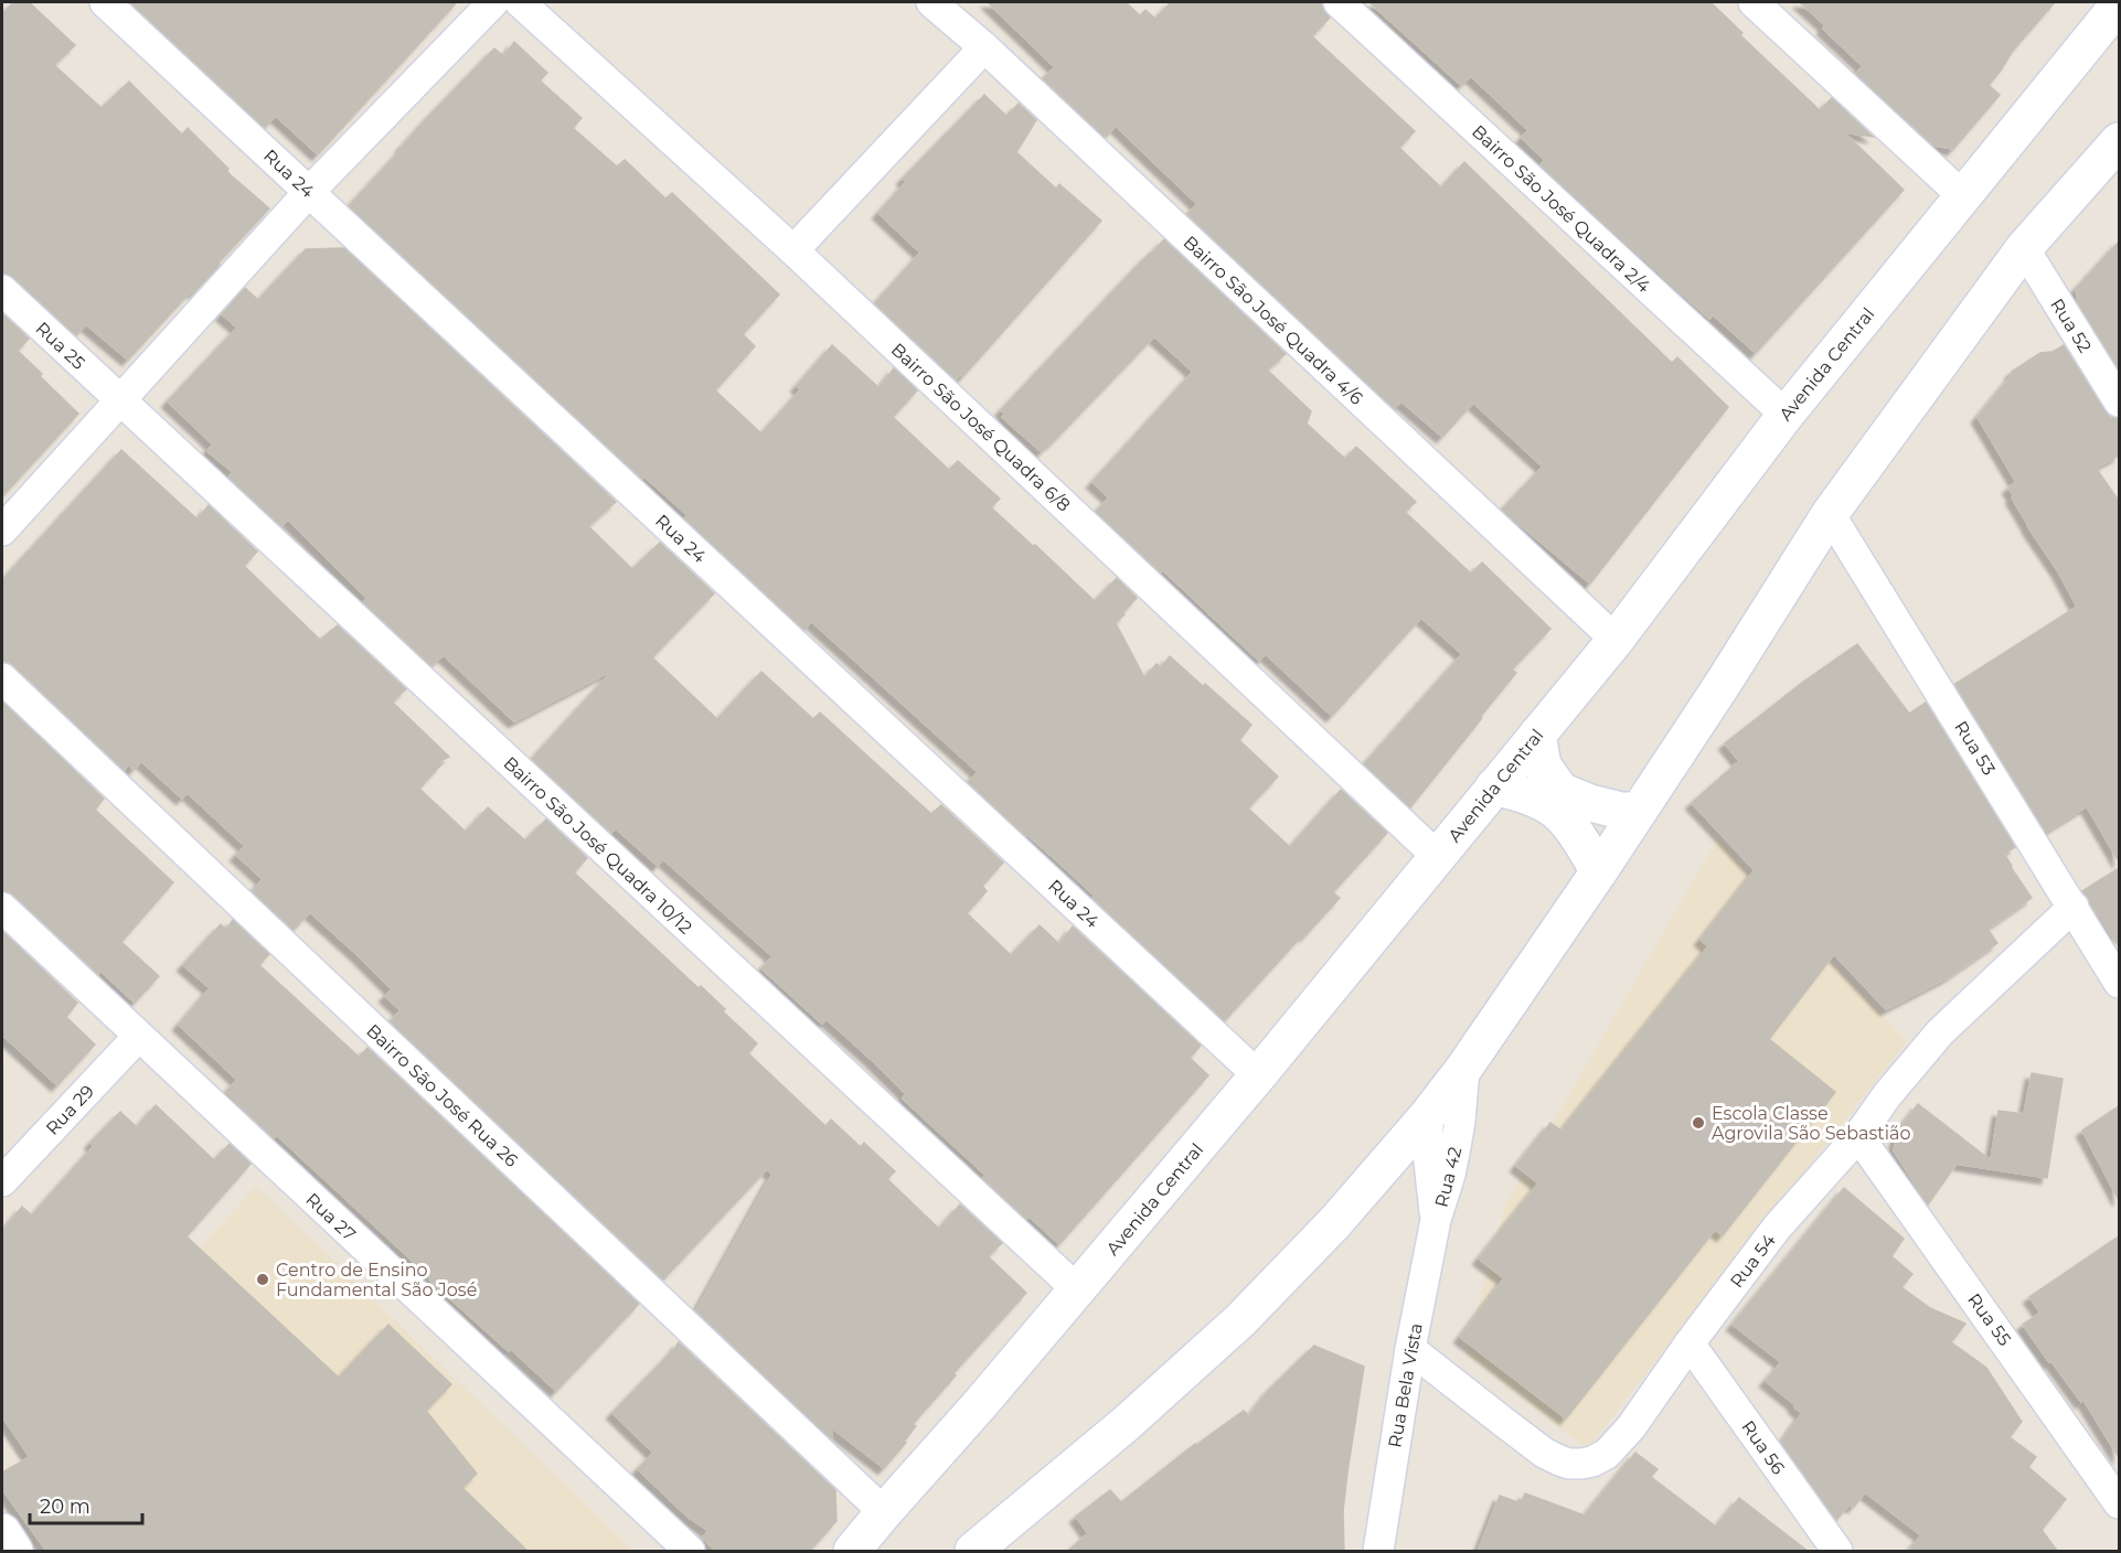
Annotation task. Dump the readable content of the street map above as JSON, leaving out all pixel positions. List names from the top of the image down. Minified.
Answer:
{"streets":{"street":["Rua 24","Bairro São José Quadra 2/4","Bairro São José Quadra 4/6","Rua 52","Rua 25","Avenida Central","Bairro São José Quadra 6/8","Rua 53","Bairro São José Quadra 10/12","Bairro São José Rua 26","Rua 29","Rua 42","Rua 27","Rua 54","Rua 55","Rua Bela Vista","Rua 56"]},"crossings":[["Rua 24","Avenida Central"],["Bairro São José Quadra 2/4","Avenida Central"],["Bairro São José Quadra 4/6","Avenida Central"],["Rua 25","Bairro São José Quadra 10/12"],["Avenida Central","Bairro São José Quadra 6/8"],["Avenida Central","Bairro São José Quadra 10/12"],["Avenida Central","Bairro São José Rua 26"],["Rua 53","Rua 54"],["Rua 29","Rua 27"],["Rua 42","Rua Bela Vista"],["Rua 54","Rua 55"],["Rua 54","Rua Bela Vista"],["Rua 54","Rua 56"]],"places":["Escola Classe Agrovila São Sebastião","Centro de Ensino Fundamental São José"],"scale_bar":"20 m"}
